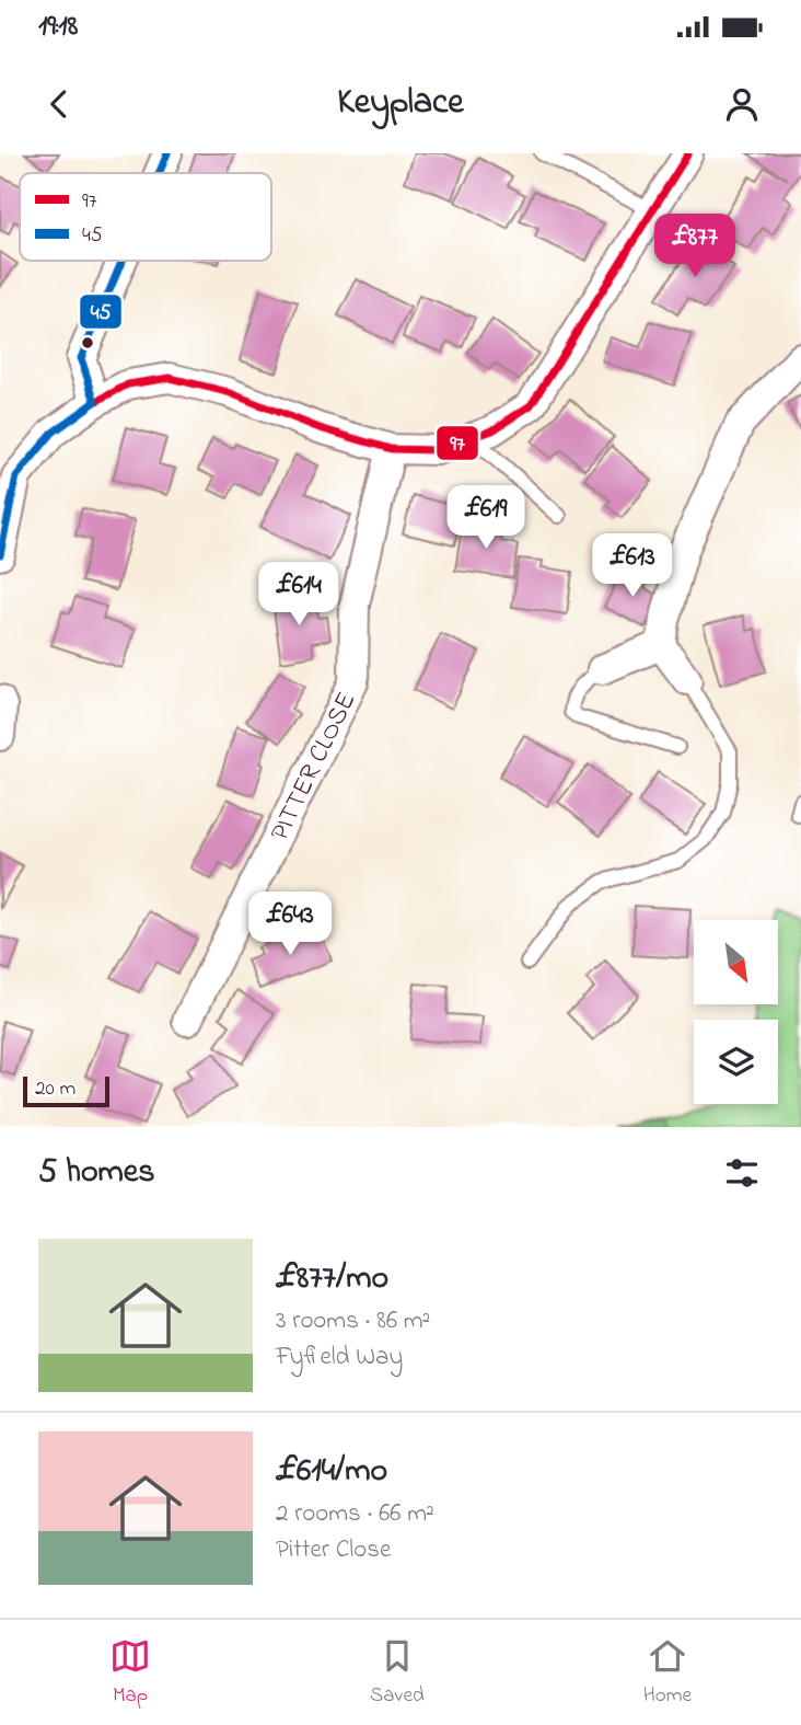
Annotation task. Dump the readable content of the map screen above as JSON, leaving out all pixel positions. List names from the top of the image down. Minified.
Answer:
{"streets":{"street":["PITTER CLOSE"]},"lines":["transit line 97","transit line 45"],"legend":["97","45"],"scale_bar":"20 m","north":"bottom right","page":{"status":"19:18","header":"Keyplace","price":["£877","£619","£613","£614","£643"],"scale":"20 m","heading":"5 homes","list":[{"name":"£877/mo","note":"3 rooms · 86 m² · Fyfield Way"},{"name":"£614/mo","note":"2 rooms · 66 m² · Pitter Close"}],"tabs":["Map","Saved","Home"]}}
